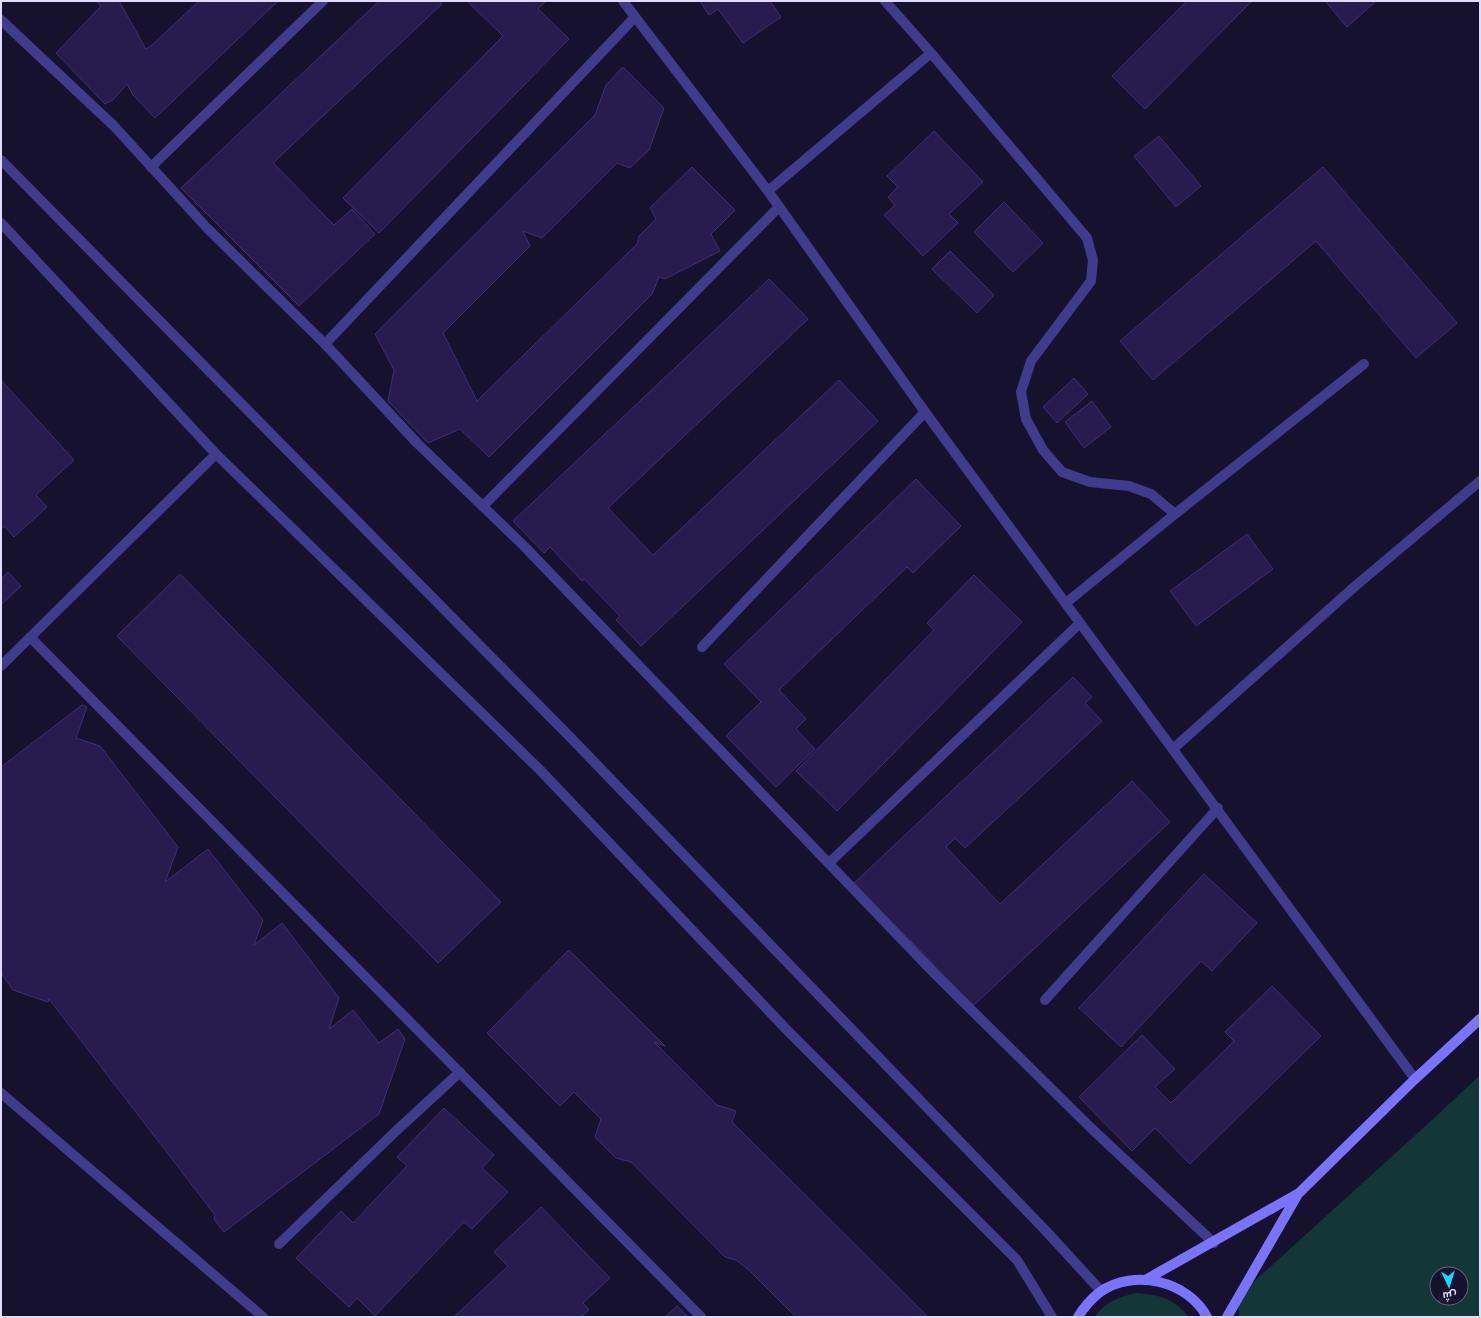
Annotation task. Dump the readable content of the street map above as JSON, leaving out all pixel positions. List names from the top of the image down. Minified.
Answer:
{"north":"bottom"}
